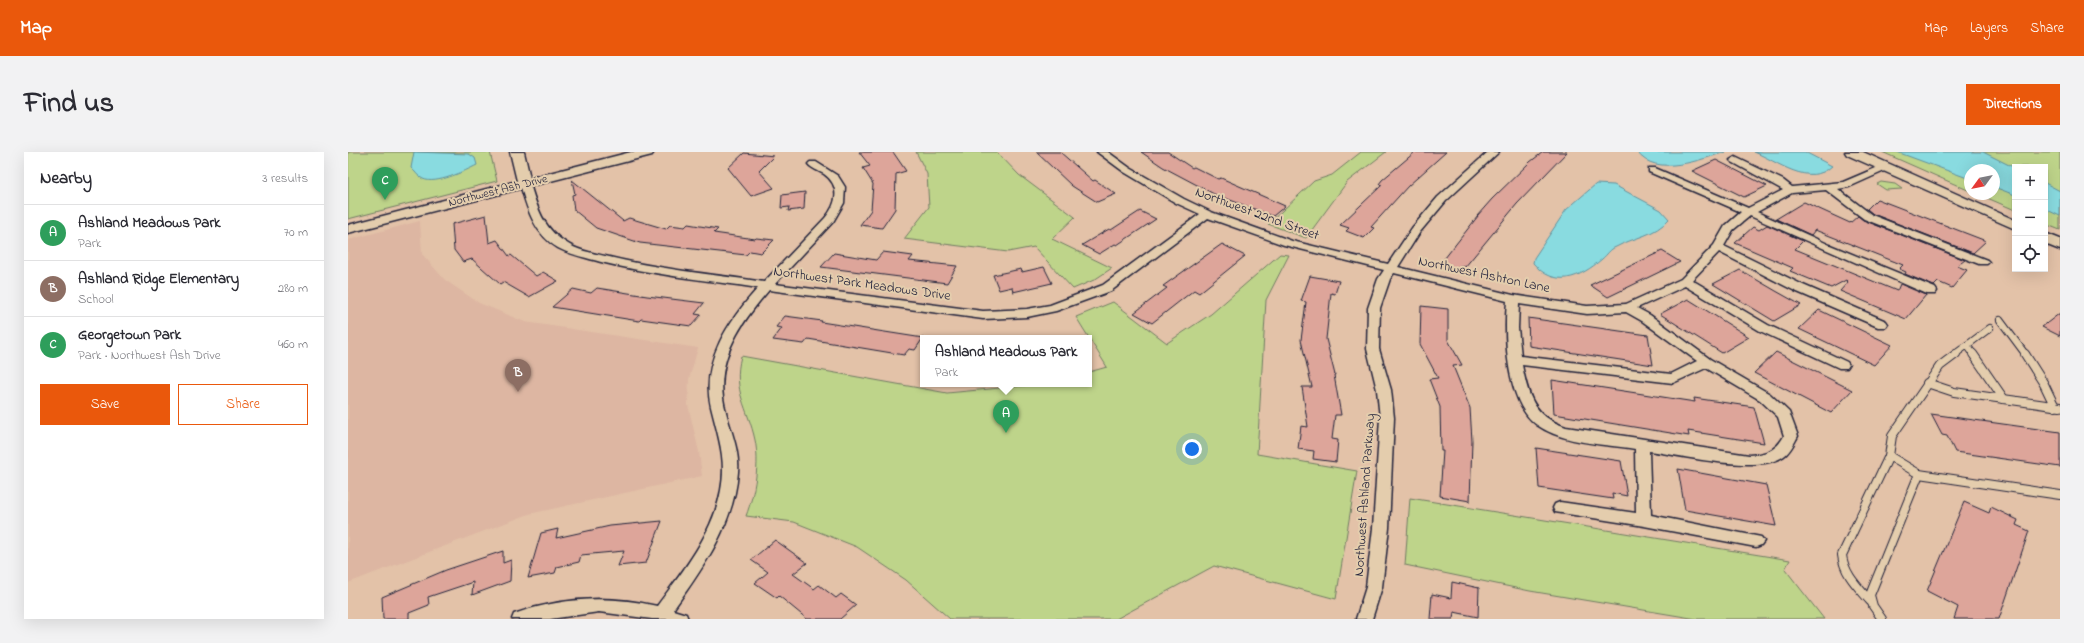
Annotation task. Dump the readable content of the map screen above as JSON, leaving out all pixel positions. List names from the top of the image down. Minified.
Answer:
{"streets":{"street":["Northwest Ash Drive","Northwest 22nd Street","Northwest Ashton Lane","Northwest Park Meadows Drive","Northwest Ashland Parkway"]},"crossings":[["Northwest Ash Drive","Northwest Park Meadows Drive"],["Northwest 22nd Street","Northwest Ashton Lane"],["Northwest 22nd Street","Northwest Park Meadows Drive"],["Northwest 22nd Street","Northwest Ashland Parkway"],["Northwest Ashton Lane","Northwest Ashland Parkway"]],"north":"bottom left","page":{"header":"Map","nav":["Map","Layers","Share"],"title":"Find us","buttons":["Directions",["Save","Share"]],"heading":["Nearby","3 results"],"map_buttons":["+","−"],"pins":["C","B","A"],"list":[{"mark":"A","name":"Ashland Meadows Park","note":"Park","value":"70 m"},{"mark":"B","name":"Ashland Ridge Elementary","note":"School","value":"280 m"},{"mark":"C","name":"Georgetown Park","note":"Park · Northwest Ash Drive","value":"460 m"}],"popup":["Ashland Meadows Park","Park"]}}
